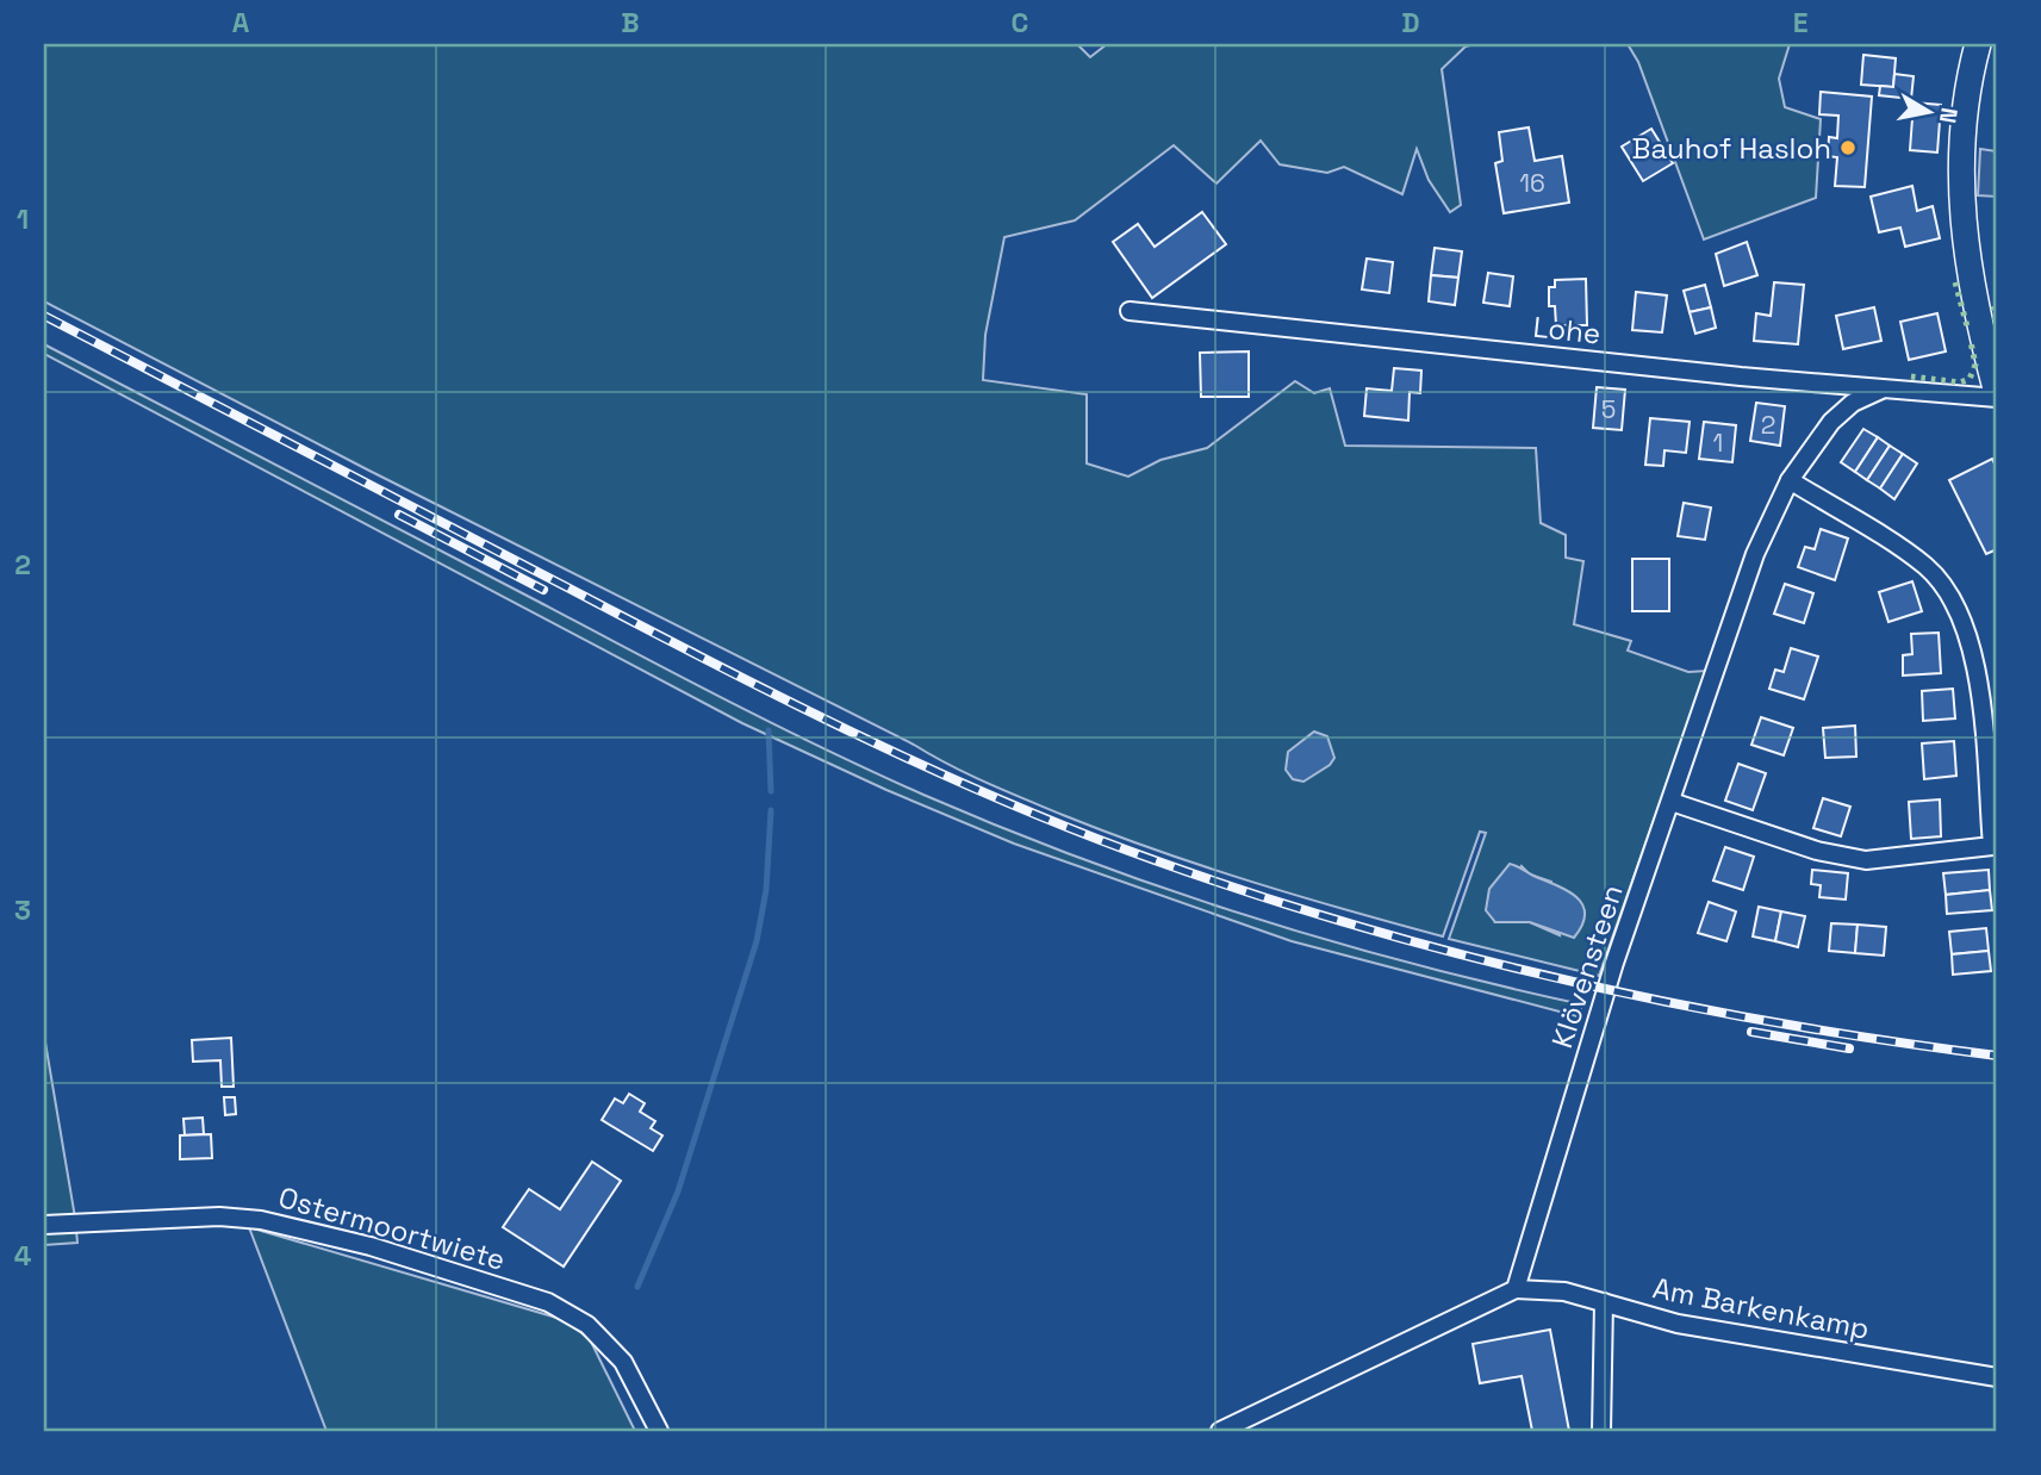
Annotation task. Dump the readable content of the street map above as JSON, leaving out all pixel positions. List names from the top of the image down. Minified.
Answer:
{"streets":{"street":["Lohe","Klövensteen","Ostermoortwiete","Am Barkenkamp"]},"crossings":[["Lohe","Klövensteen"],["Klövensteen","Am Barkenkamp"]],"places":["Bauhof Hasloh"],"house_numbers":["16","5","2","1"],"north":"right","grid":{"columns":["A","B","C","D","E"],"rows":["1","2","3","4"]}}
